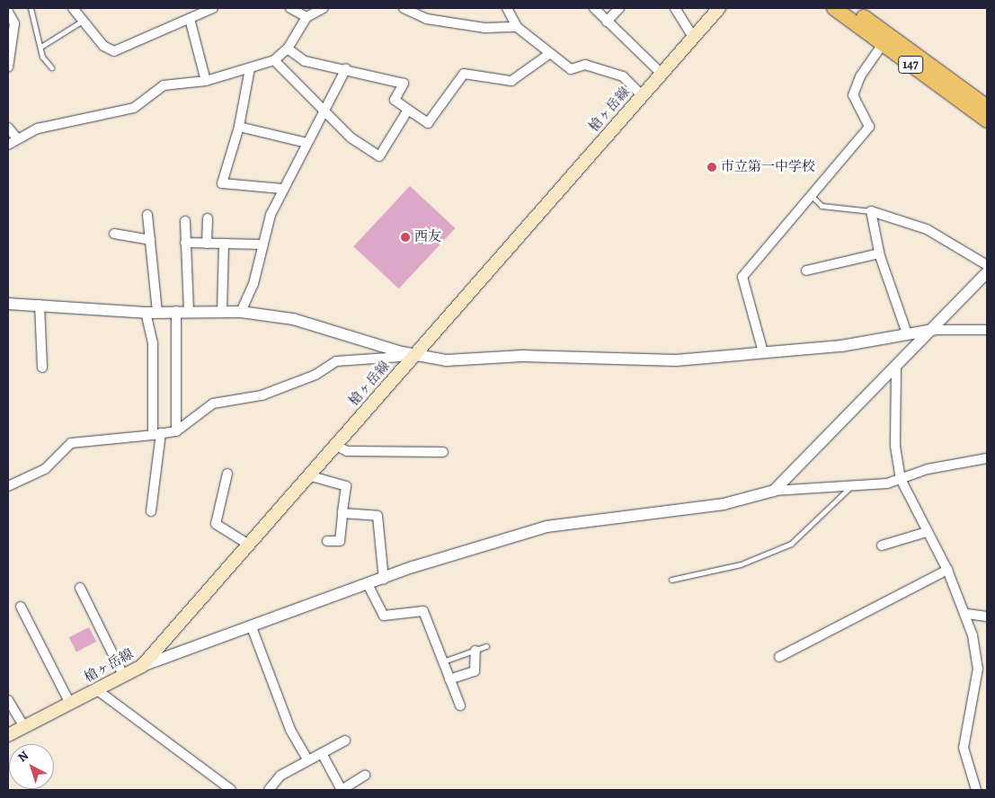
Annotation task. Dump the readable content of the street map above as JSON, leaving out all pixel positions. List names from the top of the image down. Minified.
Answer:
{"streets":{"highway":["147"],"main road":["槍ヶ岳線"]},"places":["市立第一中学校","西友"],"north":"top left"}
